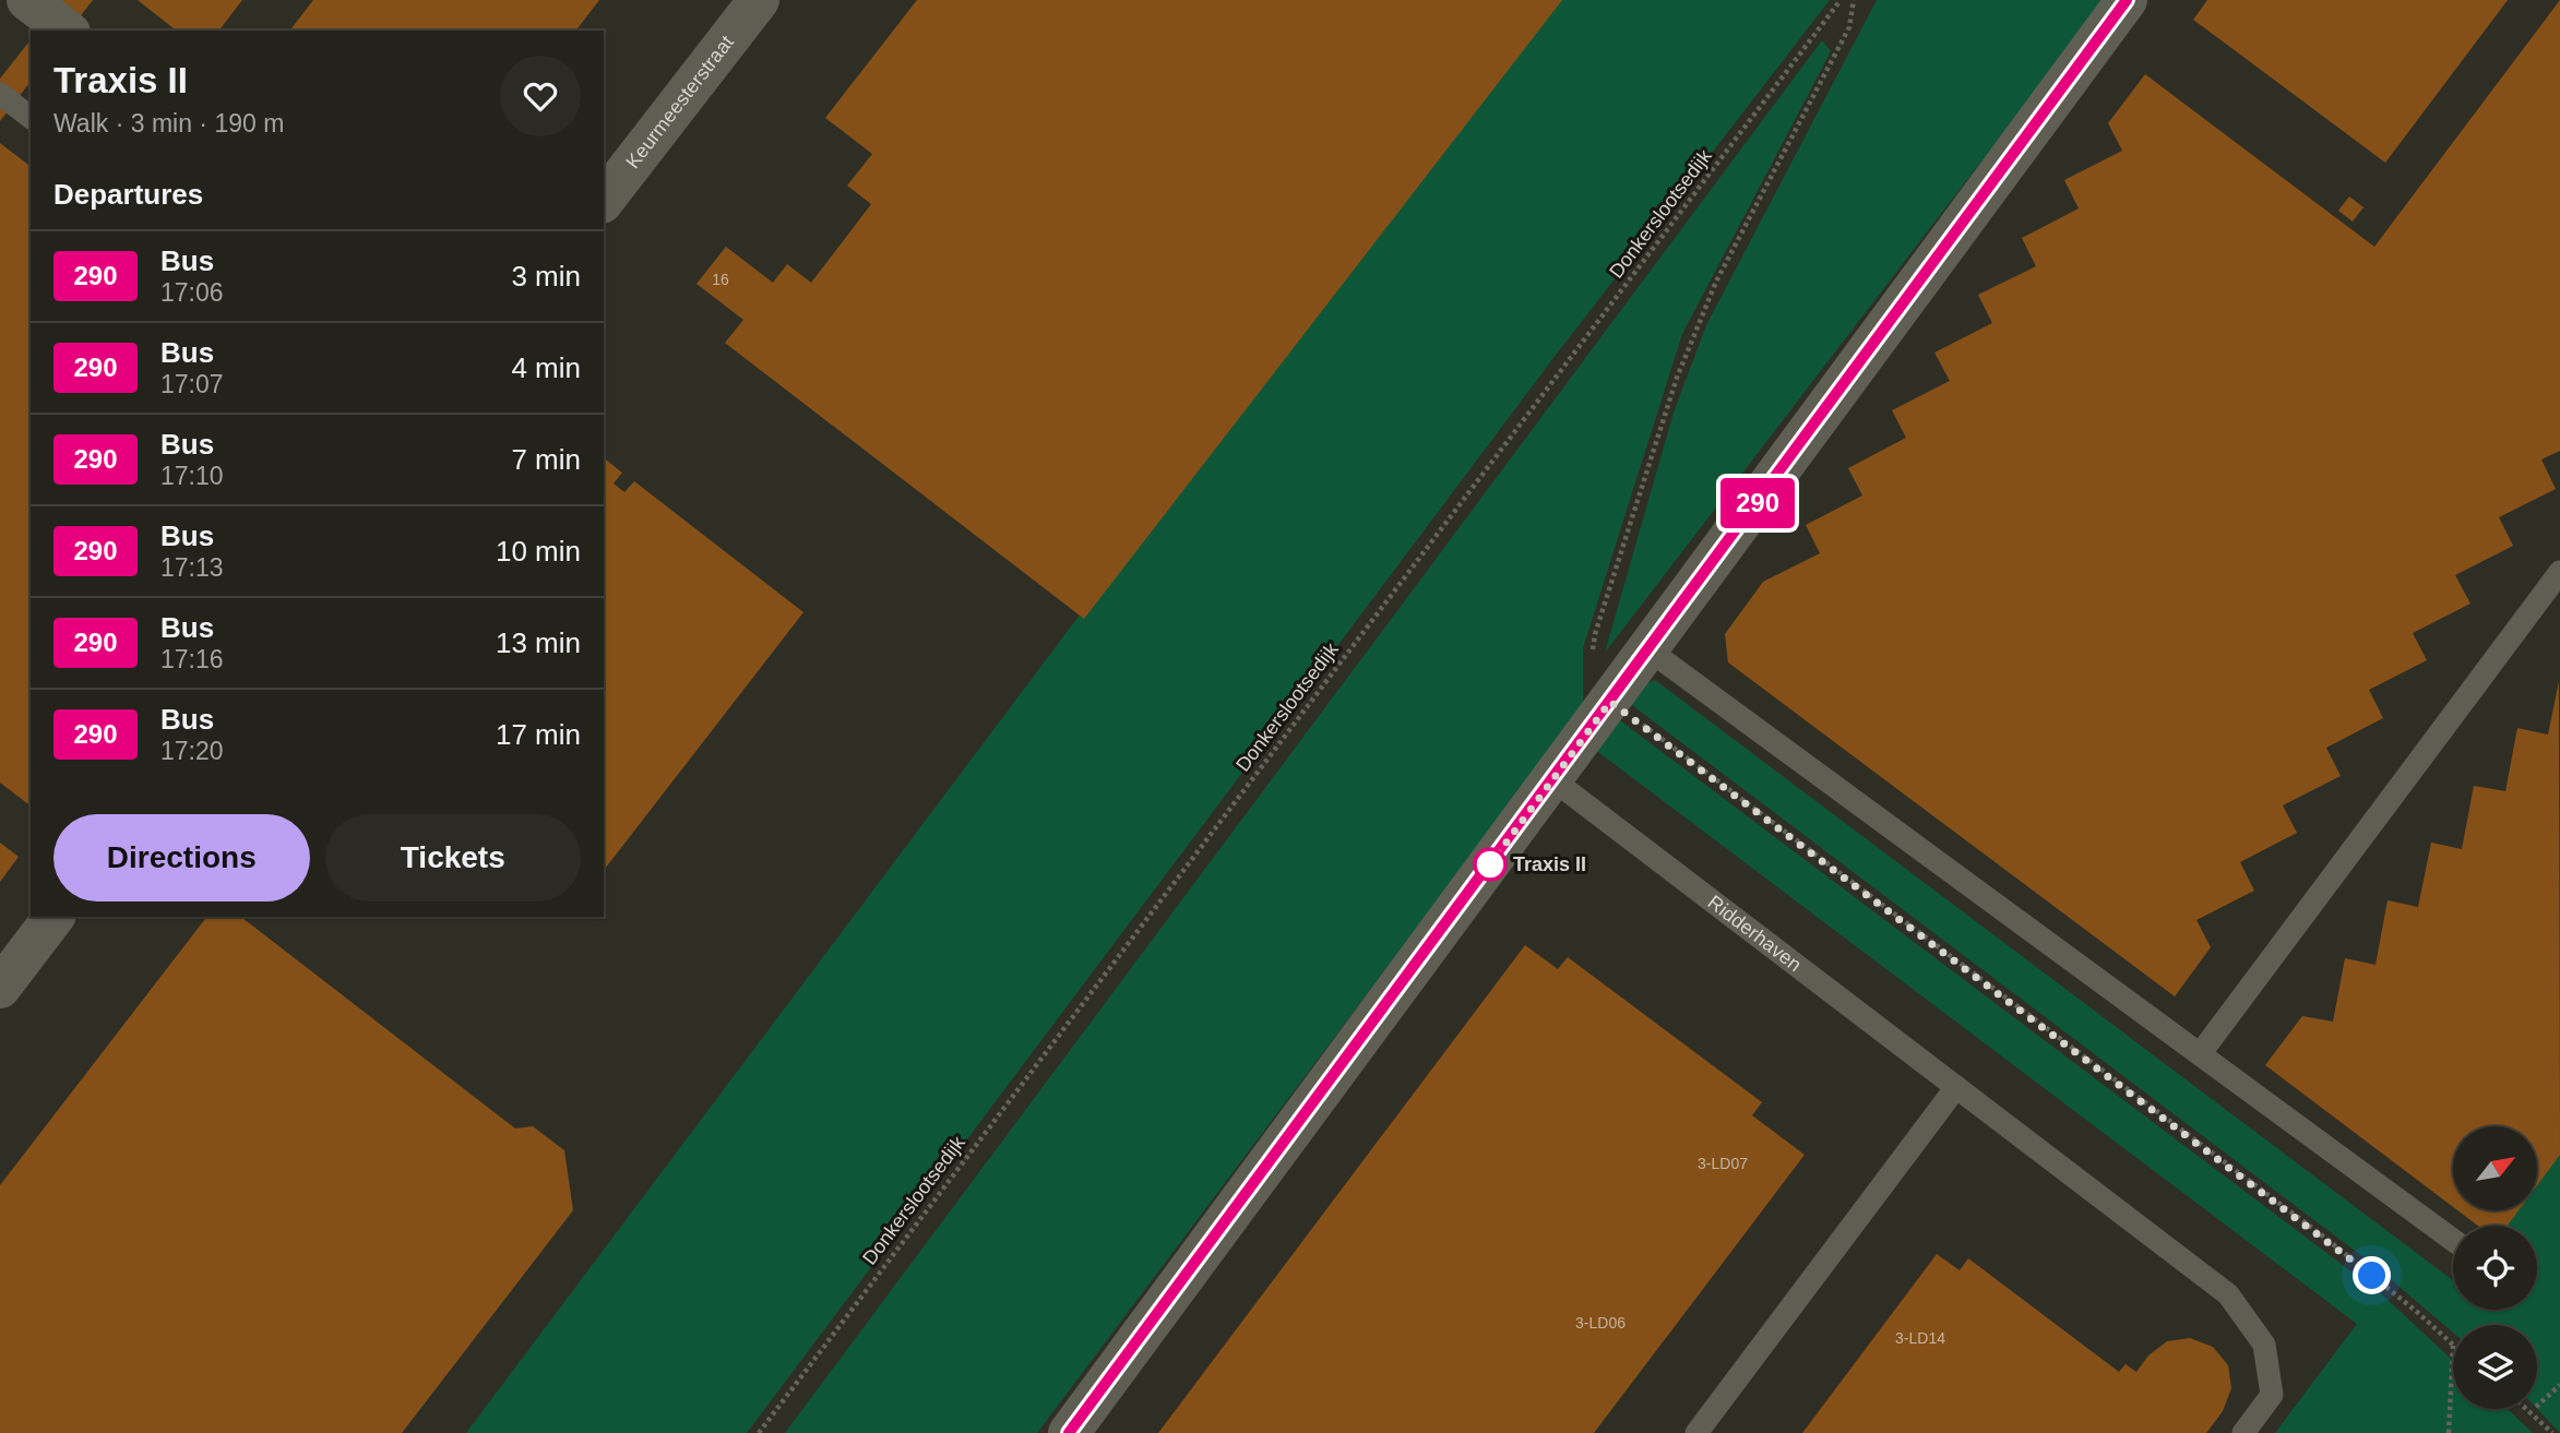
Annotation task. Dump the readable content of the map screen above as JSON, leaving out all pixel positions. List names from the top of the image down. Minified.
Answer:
{"streets":{"street":["Keurmeesterstraat"],"lane":["Ridderhaven"],"path":["Donkerslootsedijk"]},"places":["Traxis II"],"lines":["bus line 290"],"house_numbers":["16","3-LD07","3-LD06","3-LD14"],"north":"top right","page":{"on_map":"290","heading":[["Traxis II","Walk · 3 min · 190 m"],"Departures"],"list":[{"mark":"290","name":"Bus","note":"17:06","value":"3 min"},{"mark":"290","name":"Bus","note":"17:07","value":"4 min"},{"mark":"290","name":"Bus","note":"17:10","value":"7 min"},{"mark":"290","name":"Bus","note":"17:13","value":"10 min"},{"mark":"290","name":"Bus","note":"17:16","value":"13 min"},{"mark":"290","name":"Bus","note":"17:20","value":"17 min"}],"buttons":["Directions","Tickets"]}}
